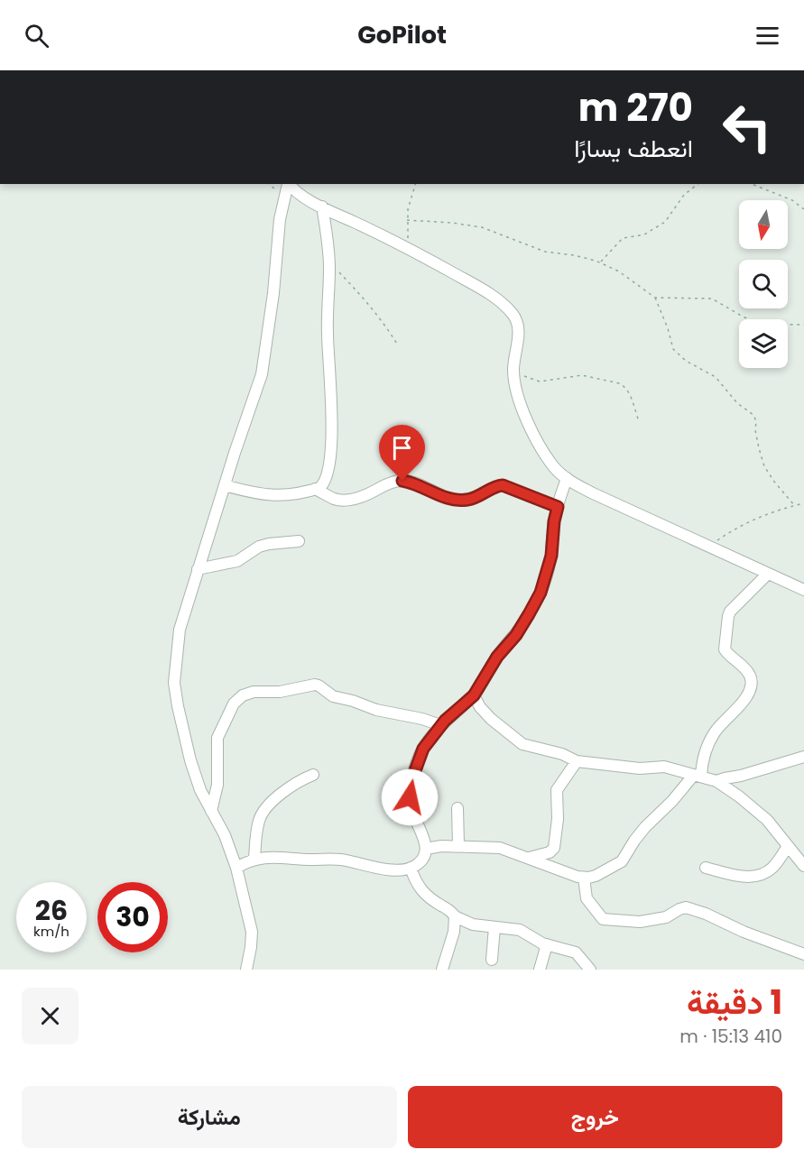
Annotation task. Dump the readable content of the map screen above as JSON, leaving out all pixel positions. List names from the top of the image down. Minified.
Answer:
{"north":"bottom","page":{"header":"GoPilot","turn":["270 m","انعطف يسارًا"],"speed":"26 km/h","limit":"30","heading":["1 دقيقة","410 m · 15:13"],"buttons":["خروج","مشاركة"]}}
